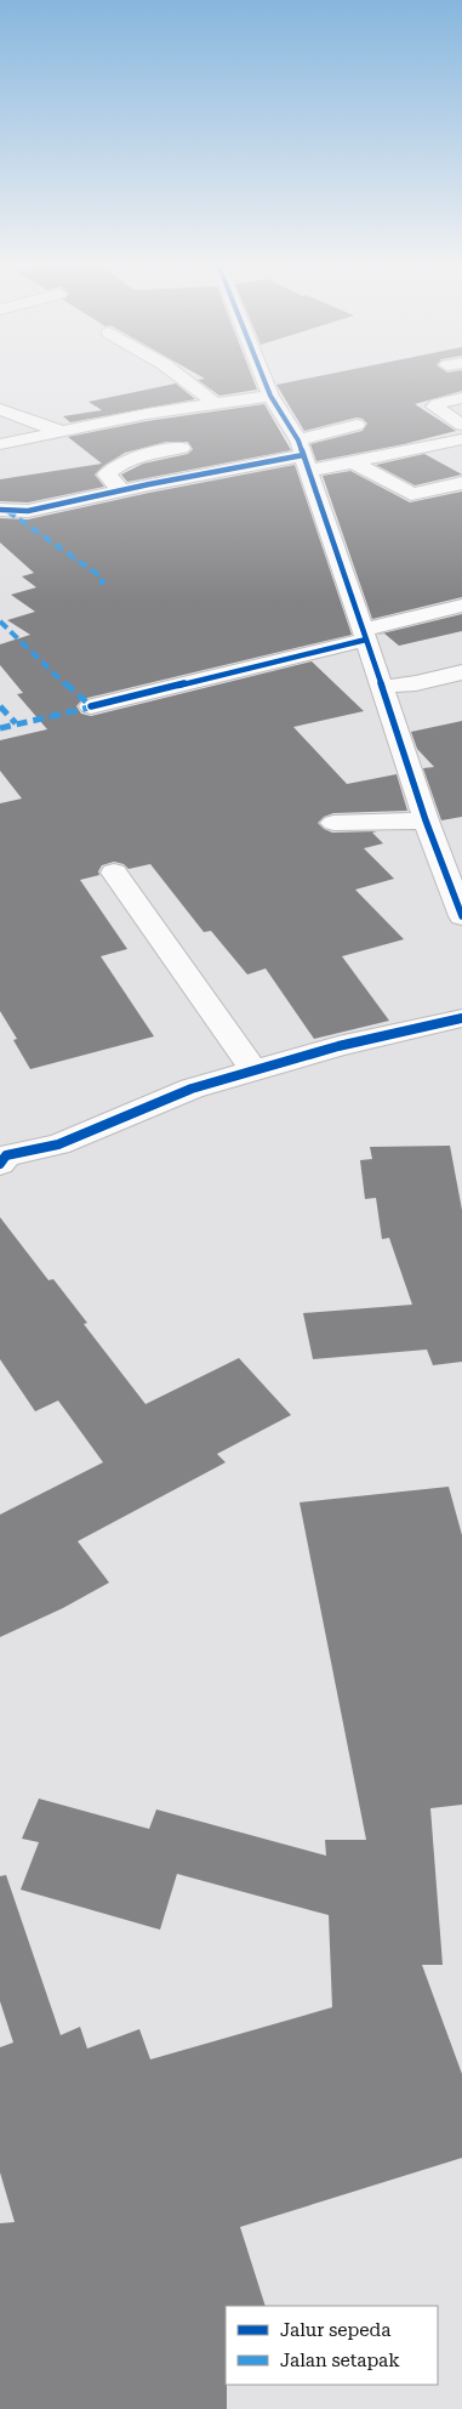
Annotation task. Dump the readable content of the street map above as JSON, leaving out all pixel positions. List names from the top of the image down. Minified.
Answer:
{"legend":["Jalur sepeda","Jalan setapak"]}
